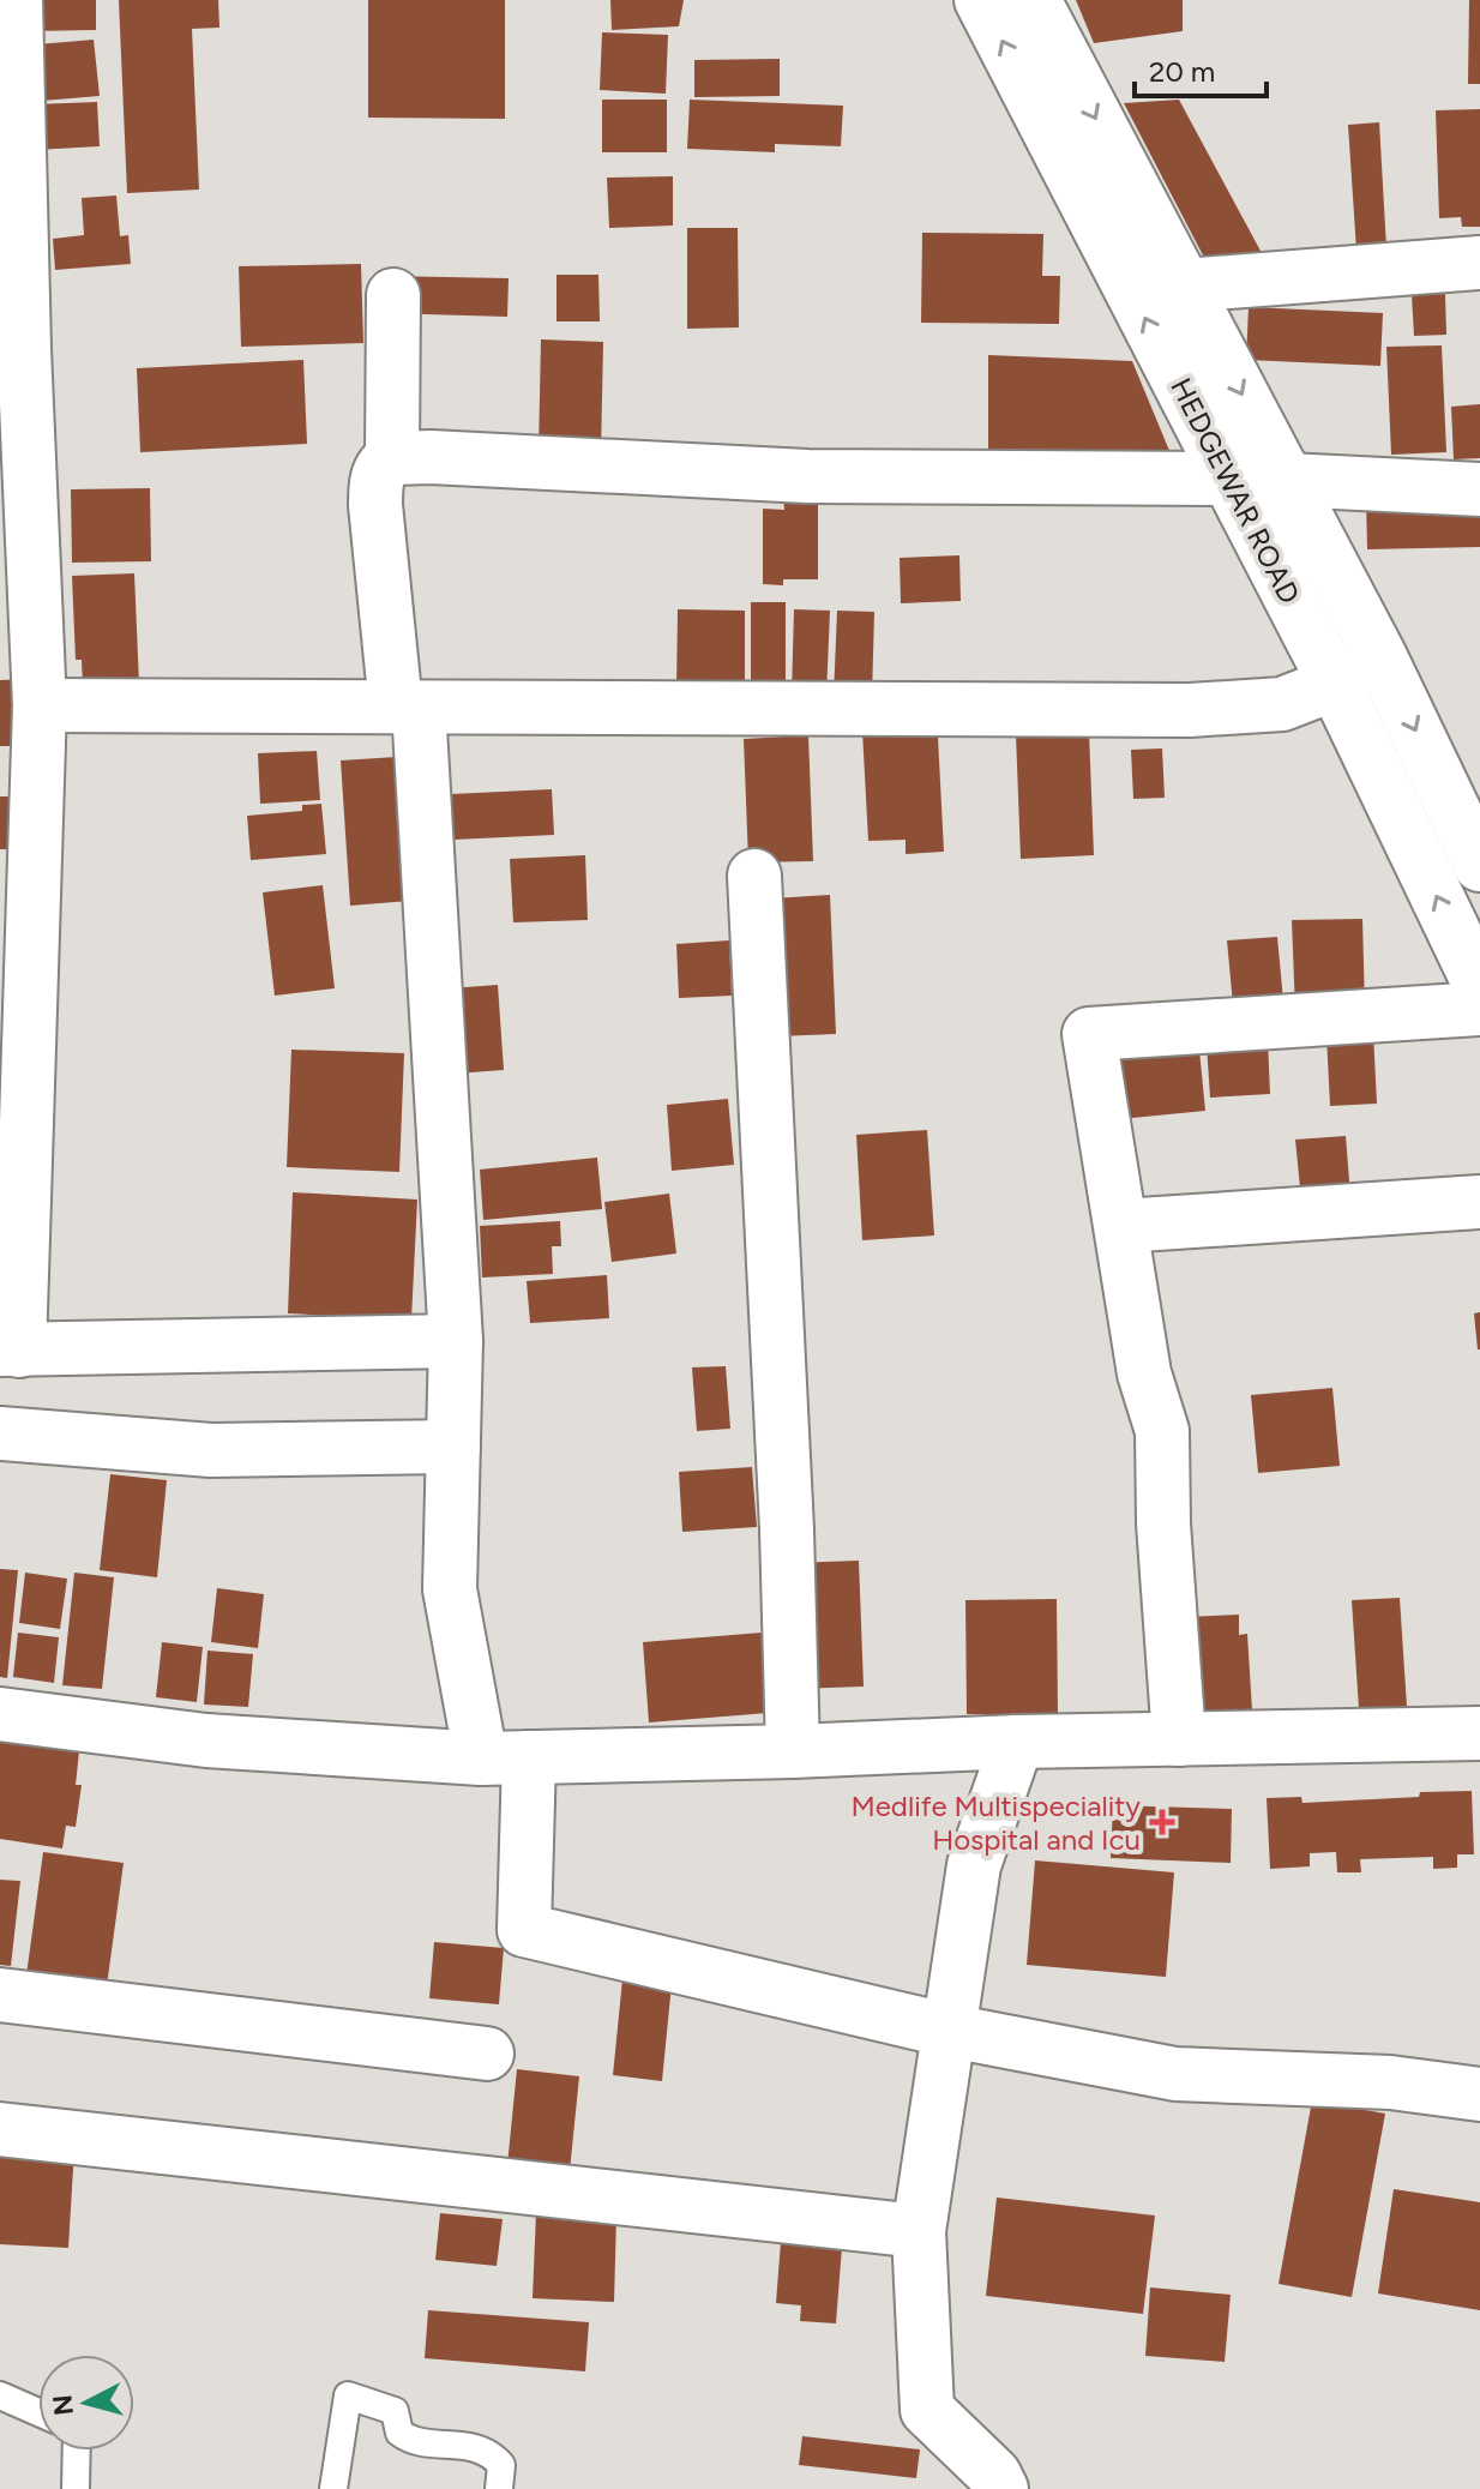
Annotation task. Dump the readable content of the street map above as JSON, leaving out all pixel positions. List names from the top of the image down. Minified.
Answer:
{"streets":{"street":["HEDGEWAR ROAD"]},"places":{"health":["Medlife Multispeciality Hospital and Icu"]},"scale_bar":"20 m","north":"left"}
